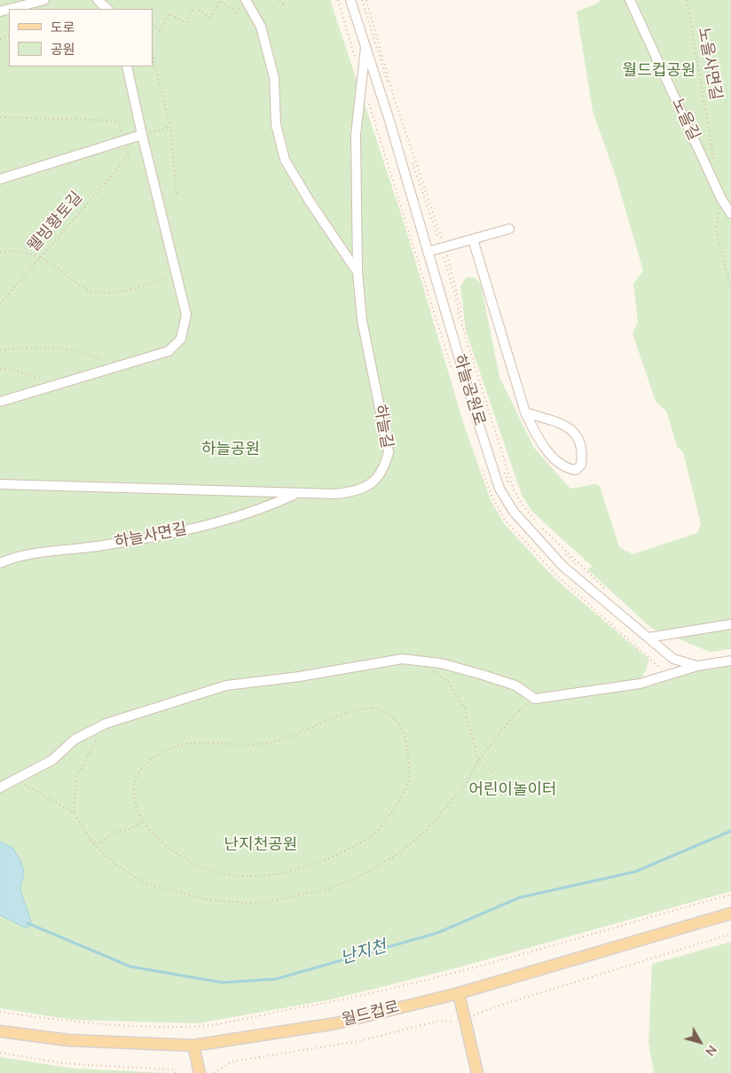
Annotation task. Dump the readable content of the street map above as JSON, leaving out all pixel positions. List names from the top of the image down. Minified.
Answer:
{"streets":{"main road":["월드컵로"],"street":["노을길","하늘공원로","하늘길","하늘사면길"],"path":["노을사면길","웰빙황토길"]},"crossings":[["하늘공원로","하늘길"],["하늘길","하늘사면길"]],"water":["난지천"],"parks":["월드컵공원","하늘공원","어린이놀이터","난지천공원"],"legend":["도로","공원"],"north":"bottom right"}
